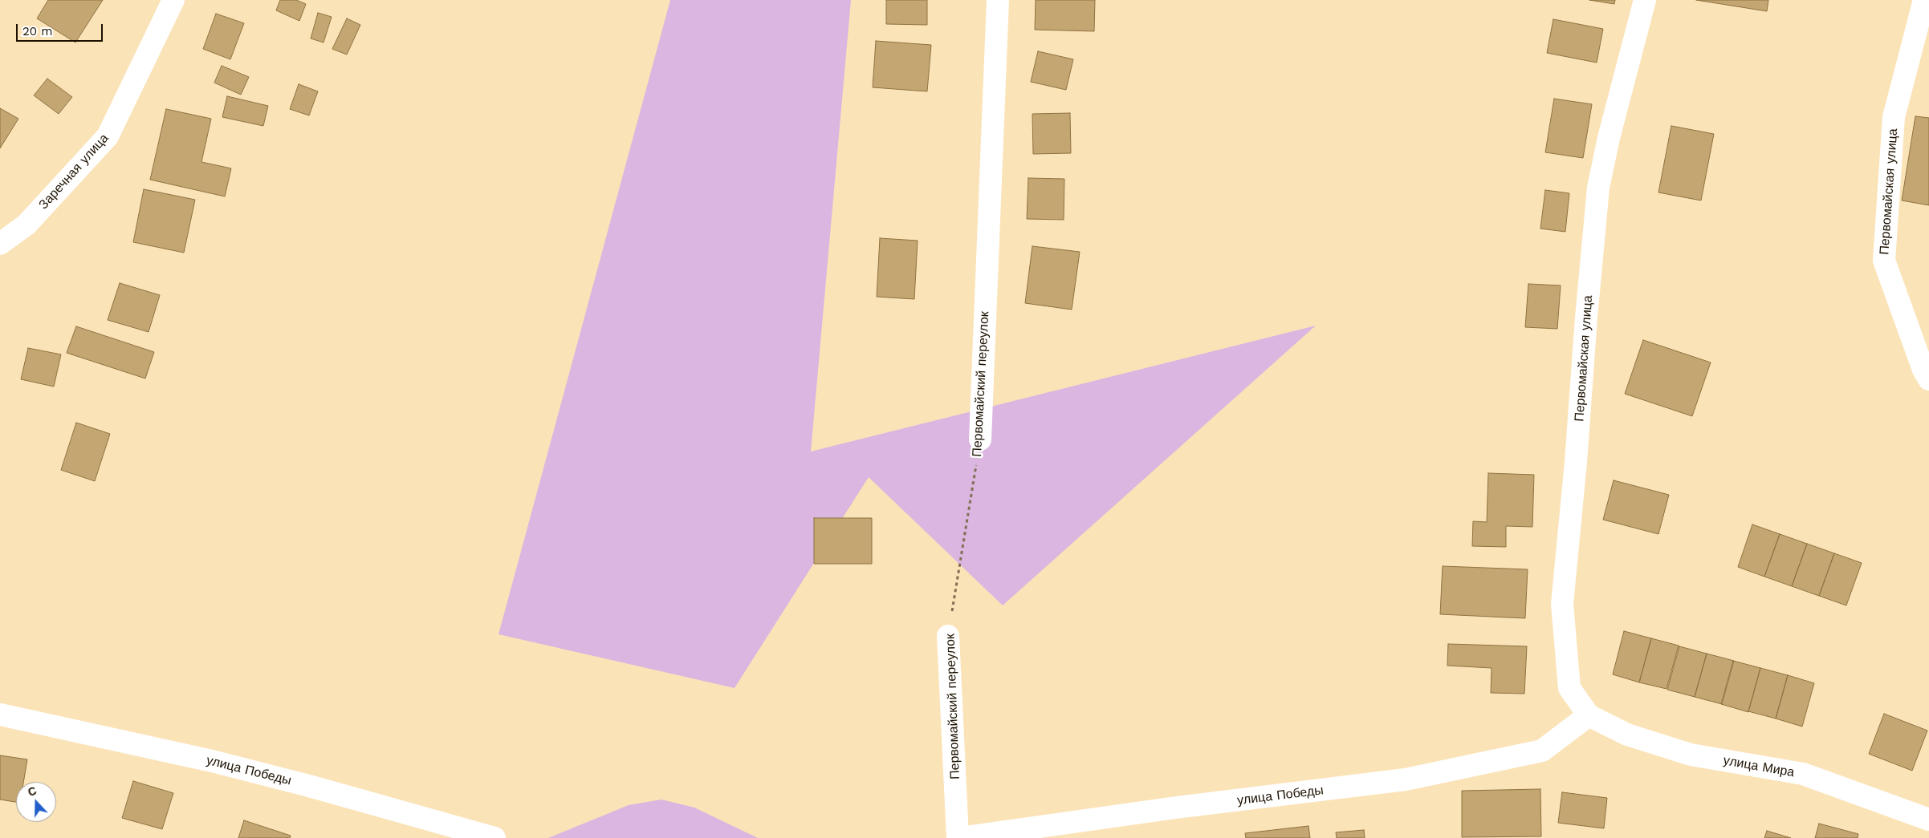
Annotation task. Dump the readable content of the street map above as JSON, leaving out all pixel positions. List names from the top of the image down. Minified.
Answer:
{"streets":{"street":["Заречная улица","Первомайская улица","Первомайский переулок","улица Мира","улица Победы"]},"crossings":[["Первомайская улица","улица Мира"],["Первомайская улица","улица Победы"],["Первомайский переулок","улица Победы"],["улица Мира","улица Победы"]],"scale_bar":"20 m","north":"top"}
